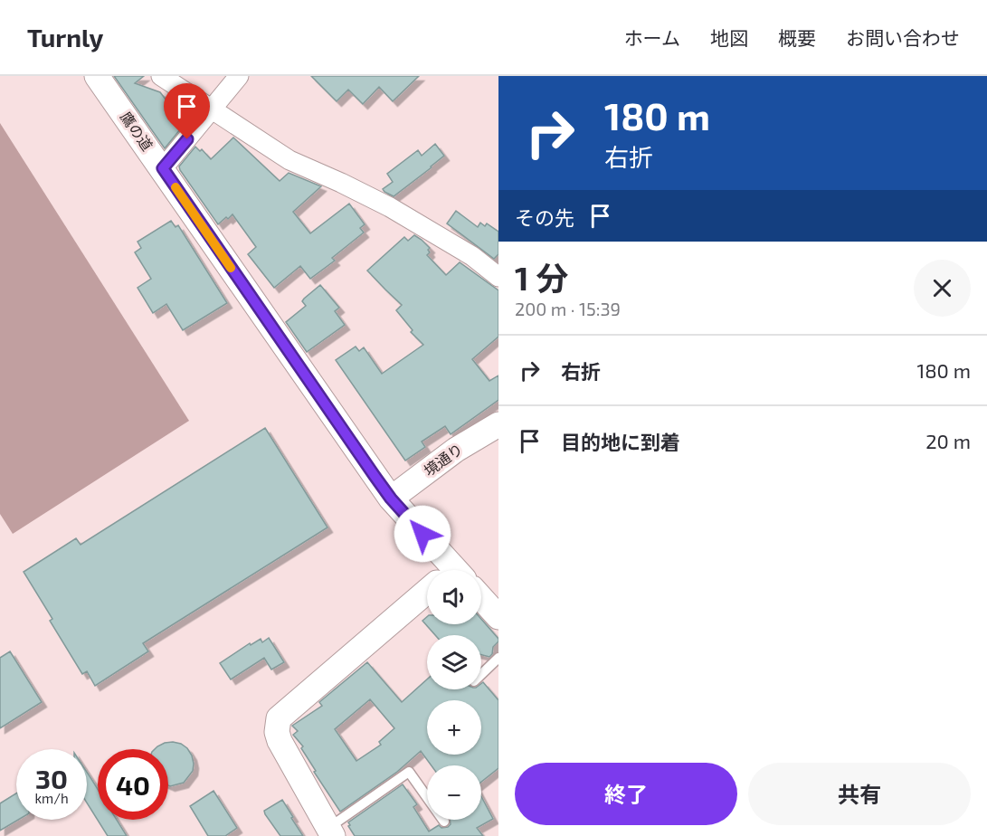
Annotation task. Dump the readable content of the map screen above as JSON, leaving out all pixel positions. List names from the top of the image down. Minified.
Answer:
{"streets":{"street":["鷹の道","境通り"]},"crossings":[["鷹の道","境通り"]],"page":{"header":"Turnly","nav":["ホーム","地図","概要","お問い合わせ"],"turn":["180 m","右折"],"then":"その先","heading":["1 分","200 m · 15:39"],"list":[{"name":"右折","value":"180 m"},{"name":"目的地に到着","value":"20 m"}],"map_buttons":["+","−"],"speed":"30 km/h","limit":"40","buttons":["終了","共有"]}}
